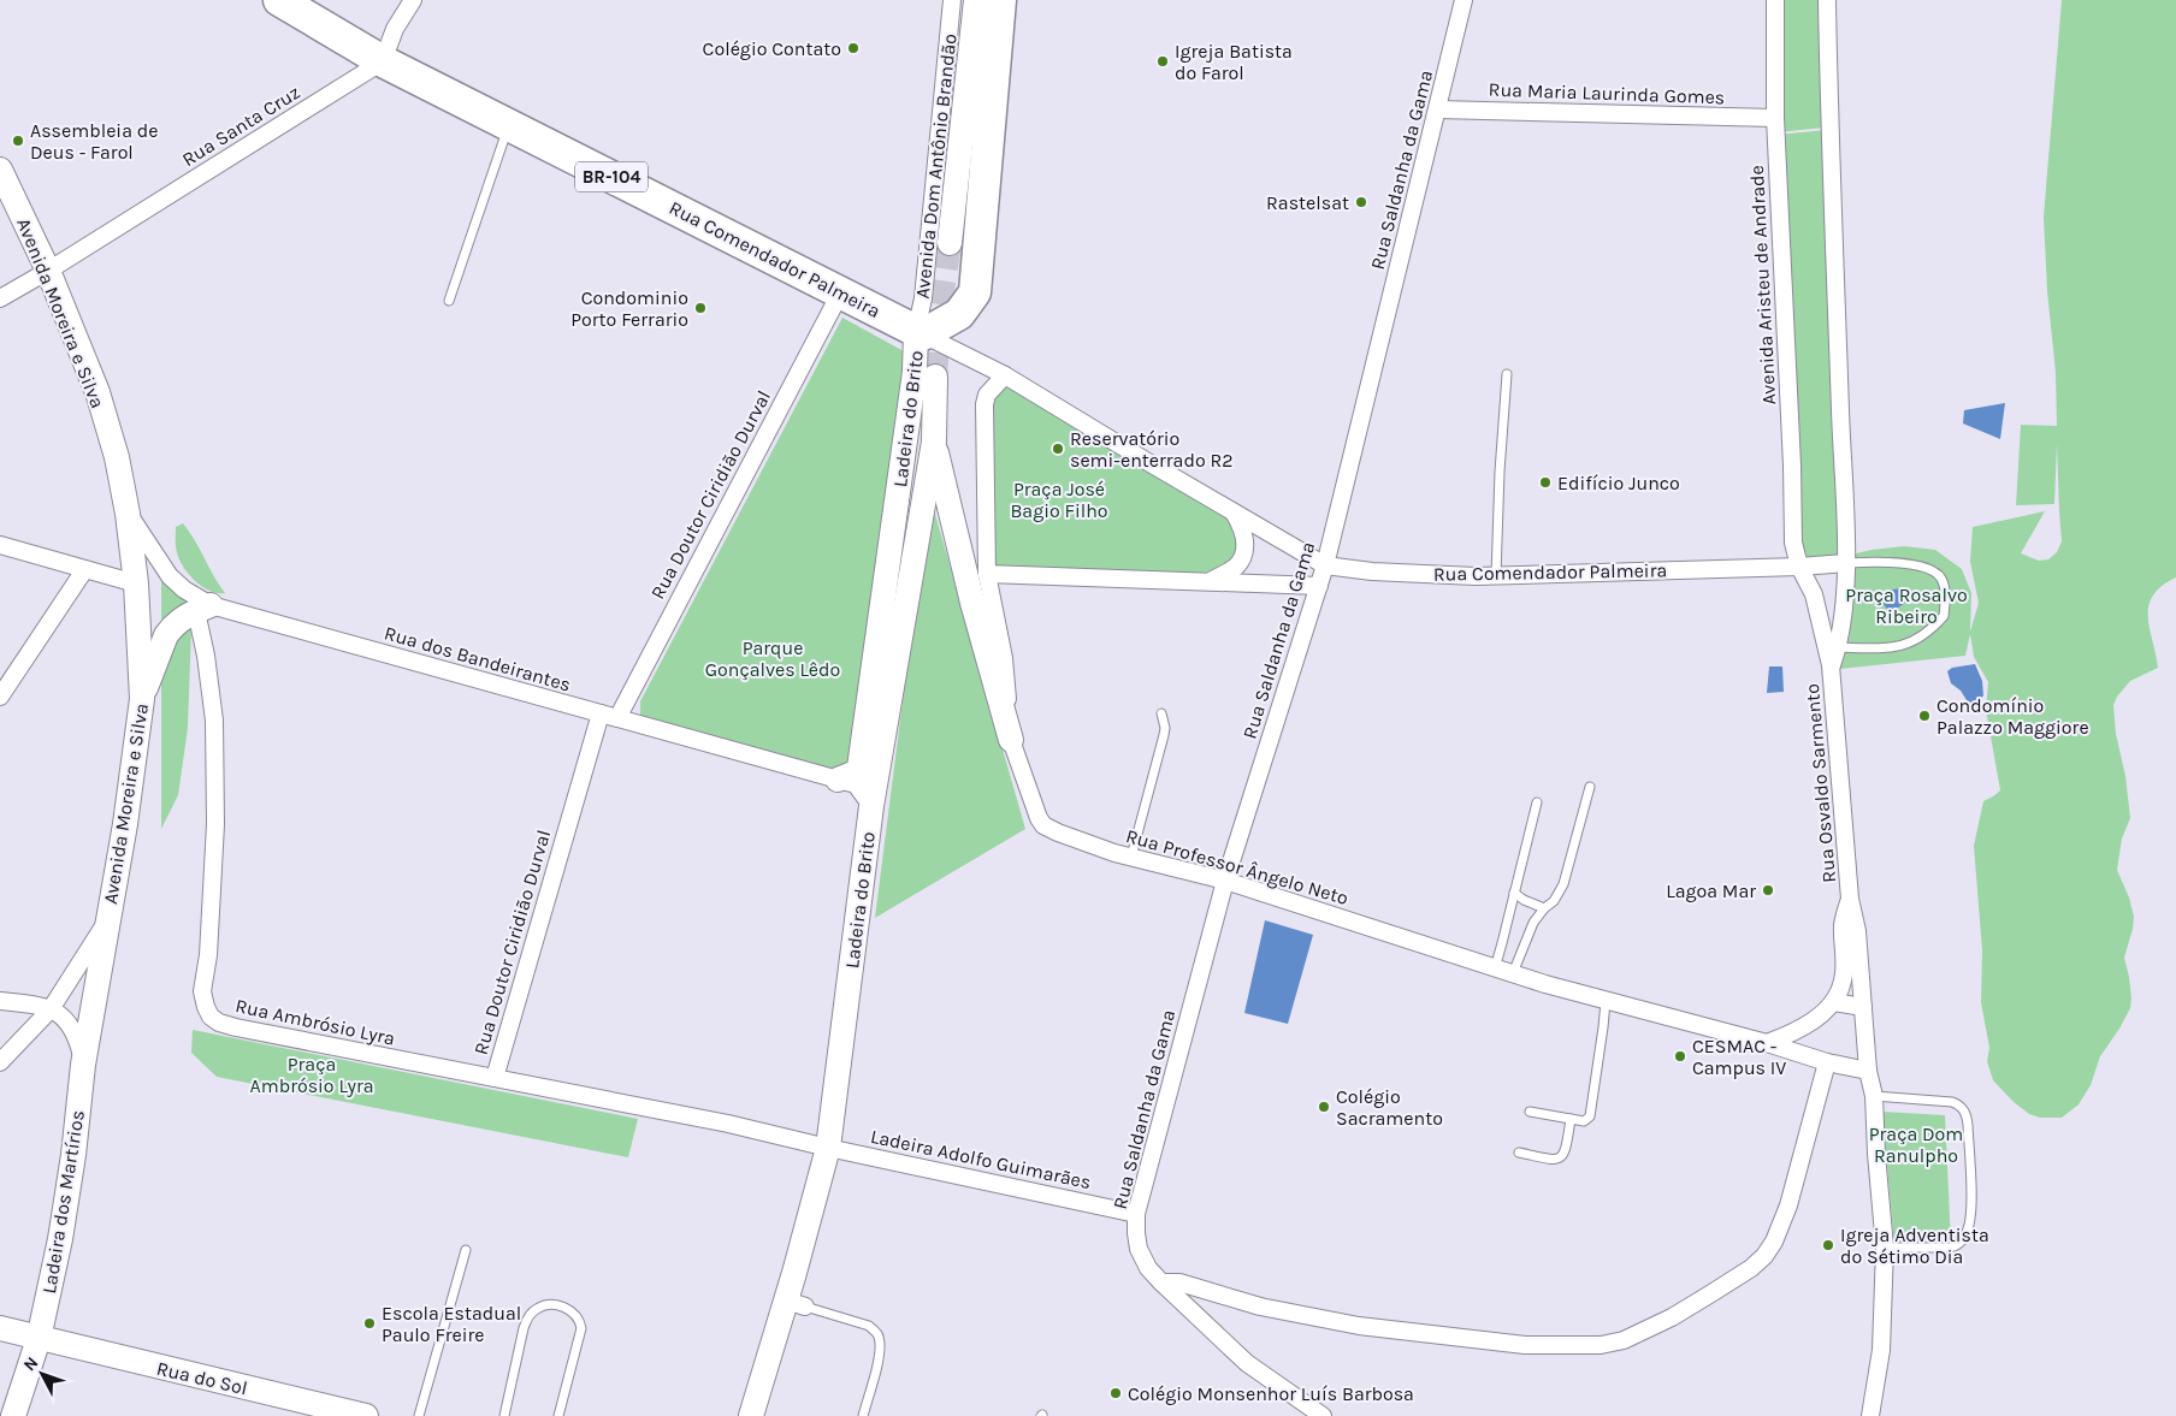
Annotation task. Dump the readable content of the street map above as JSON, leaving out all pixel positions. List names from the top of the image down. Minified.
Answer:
{"streets":{"highway":["Avenida Dom Antônio Brandão","BR-104","Rua Comendador Palmeira"],"main road":["Avenida Moreira e Silva","Ladeira do Brito","Ladeira dos Martírios","Rua do Sol"],"street":["Rua Maria Laurinda Gomes","Rua Santa Cruz","Rua Saldanha da Gama","Avenida Aristeu de Andrade","Rua Doutor Ciridião Durval","Rua dos Bandeirantes","Rua Osvaldo Sarmento","Rua Professor Ângelo Neto","Rua Ambrósio Lyra","Ladeira Adolfo Guimarães"]},"crossings":[["Rua Maria Laurinda Gomes","Rua Saldanha da Gama"],["Rua Maria Laurinda Gomes","Avenida Aristeu de Andrade"],["Rua Santa Cruz","Rua Comendador Palmeira"],["Rua Santa Cruz","Avenida Moreira e Silva"],["Avenida Dom Antônio Brandão","Rua Comendador Palmeira"],["Avenida Dom Antônio Brandão","Ladeira do Brito"],["Rua Saldanha da Gama","Rua Comendador Palmeira"],["Rua Saldanha da Gama","Rua Professor Ângelo Neto"],["Rua Saldanha da Gama","Ladeira Adolfo Guimarães"],["Rua Comendador Palmeira","Avenida Aristeu de Andrade"],["Rua Comendador Palmeira","Ladeira do Brito"],["Rua Comendador Palmeira","Rua Doutor Ciridião Durval"],["Rua Comendador Palmeira","Rua Osvaldo Sarmento"],["Rua Comendador Palmeira","Rua Professor Ângelo Neto"],["Avenida Aristeu de Andrade","Rua Osvaldo Sarmento"],["Avenida Moreira e Silva","Rua dos Bandeirantes"],["Avenida Moreira e Silva","Ladeira dos Martírios"],["Ladeira do Brito","Rua dos Bandeirantes"],["Ladeira do Brito","Rua Ambrósio Lyra"],["Ladeira do Brito","Ladeira Adolfo Guimarães"],["Rua Doutor Ciridião Durval","Rua dos Bandeirantes"],["Rua Doutor Ciridião Durval","Rua Ambrósio Lyra"],["Rua dos Bandeirantes","Rua Ambrósio Lyra"],["Rua Osvaldo Sarmento","Rua Professor Ângelo Neto"],["Rua Ambrósio Lyra","Ladeira Adolfo Guimarães"],["Ladeira dos Martírios","Rua do Sol"]],"parks":["Praça José Bagio Filho","Praça Rosalvo Ribeiro","Parque Gonçalves Lêdo","Praça Ambrósio Lyra","Praça Dom Ranulpho"],"places":["Colégio Contato","Igreja Batista do Farol","Assembleia de Deus - Farol","Rastelsat","Condominio Porto Ferrario","Reservatório semi-enterrado R2","Edifício Junco","Condomínio Palazzo Maggiore","Lagoa Mar","CESMAC - Campus IV","Colégio Sacramento","Igreja Adventista do Sétimo Dia","Escola Estadual Paulo Freire","Colégio Monsenhor Luís Barbosa"],"north":"top left"}
